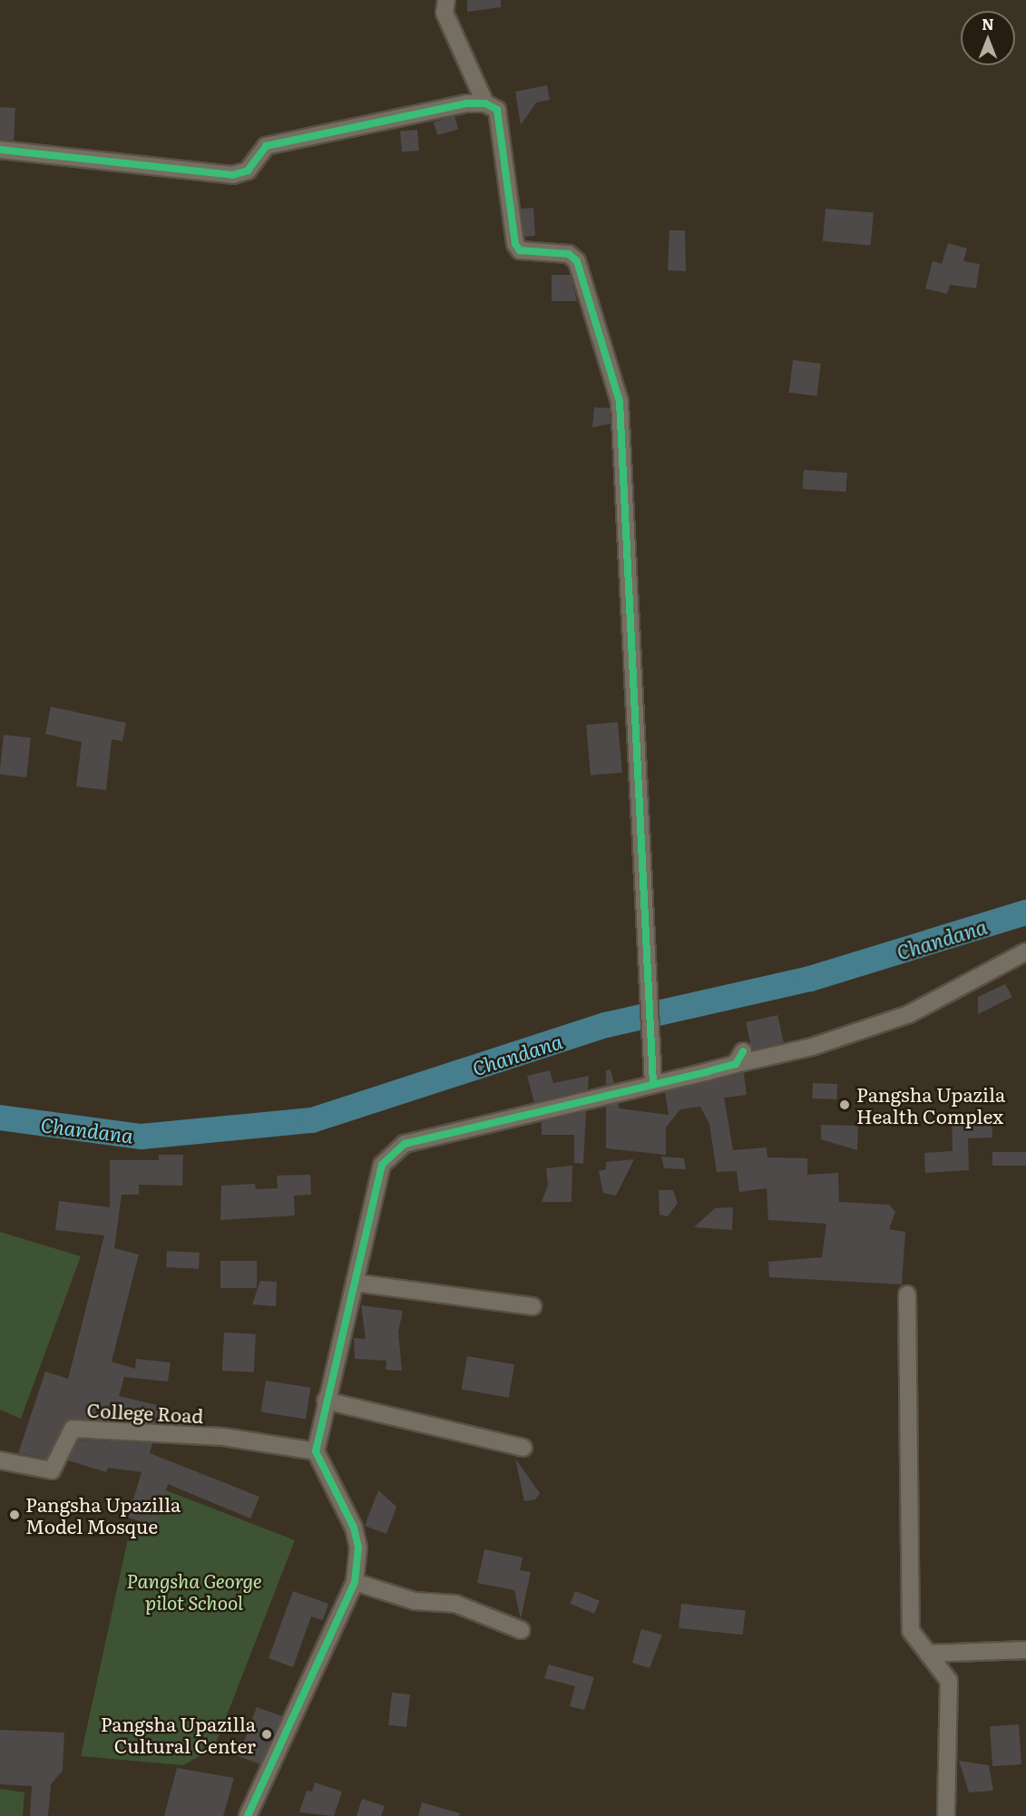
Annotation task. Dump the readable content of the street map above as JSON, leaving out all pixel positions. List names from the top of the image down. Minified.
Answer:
{"streets":{"street":["College Road"]},"water":["Chandana"],"parks":["Pangsha George pilot School"],"places":["Pangsha Upazila Health Complex","Pangsha Upazilla Model Mosque","Pangsha Upazilla Cultural Center"],"north":"top"}
